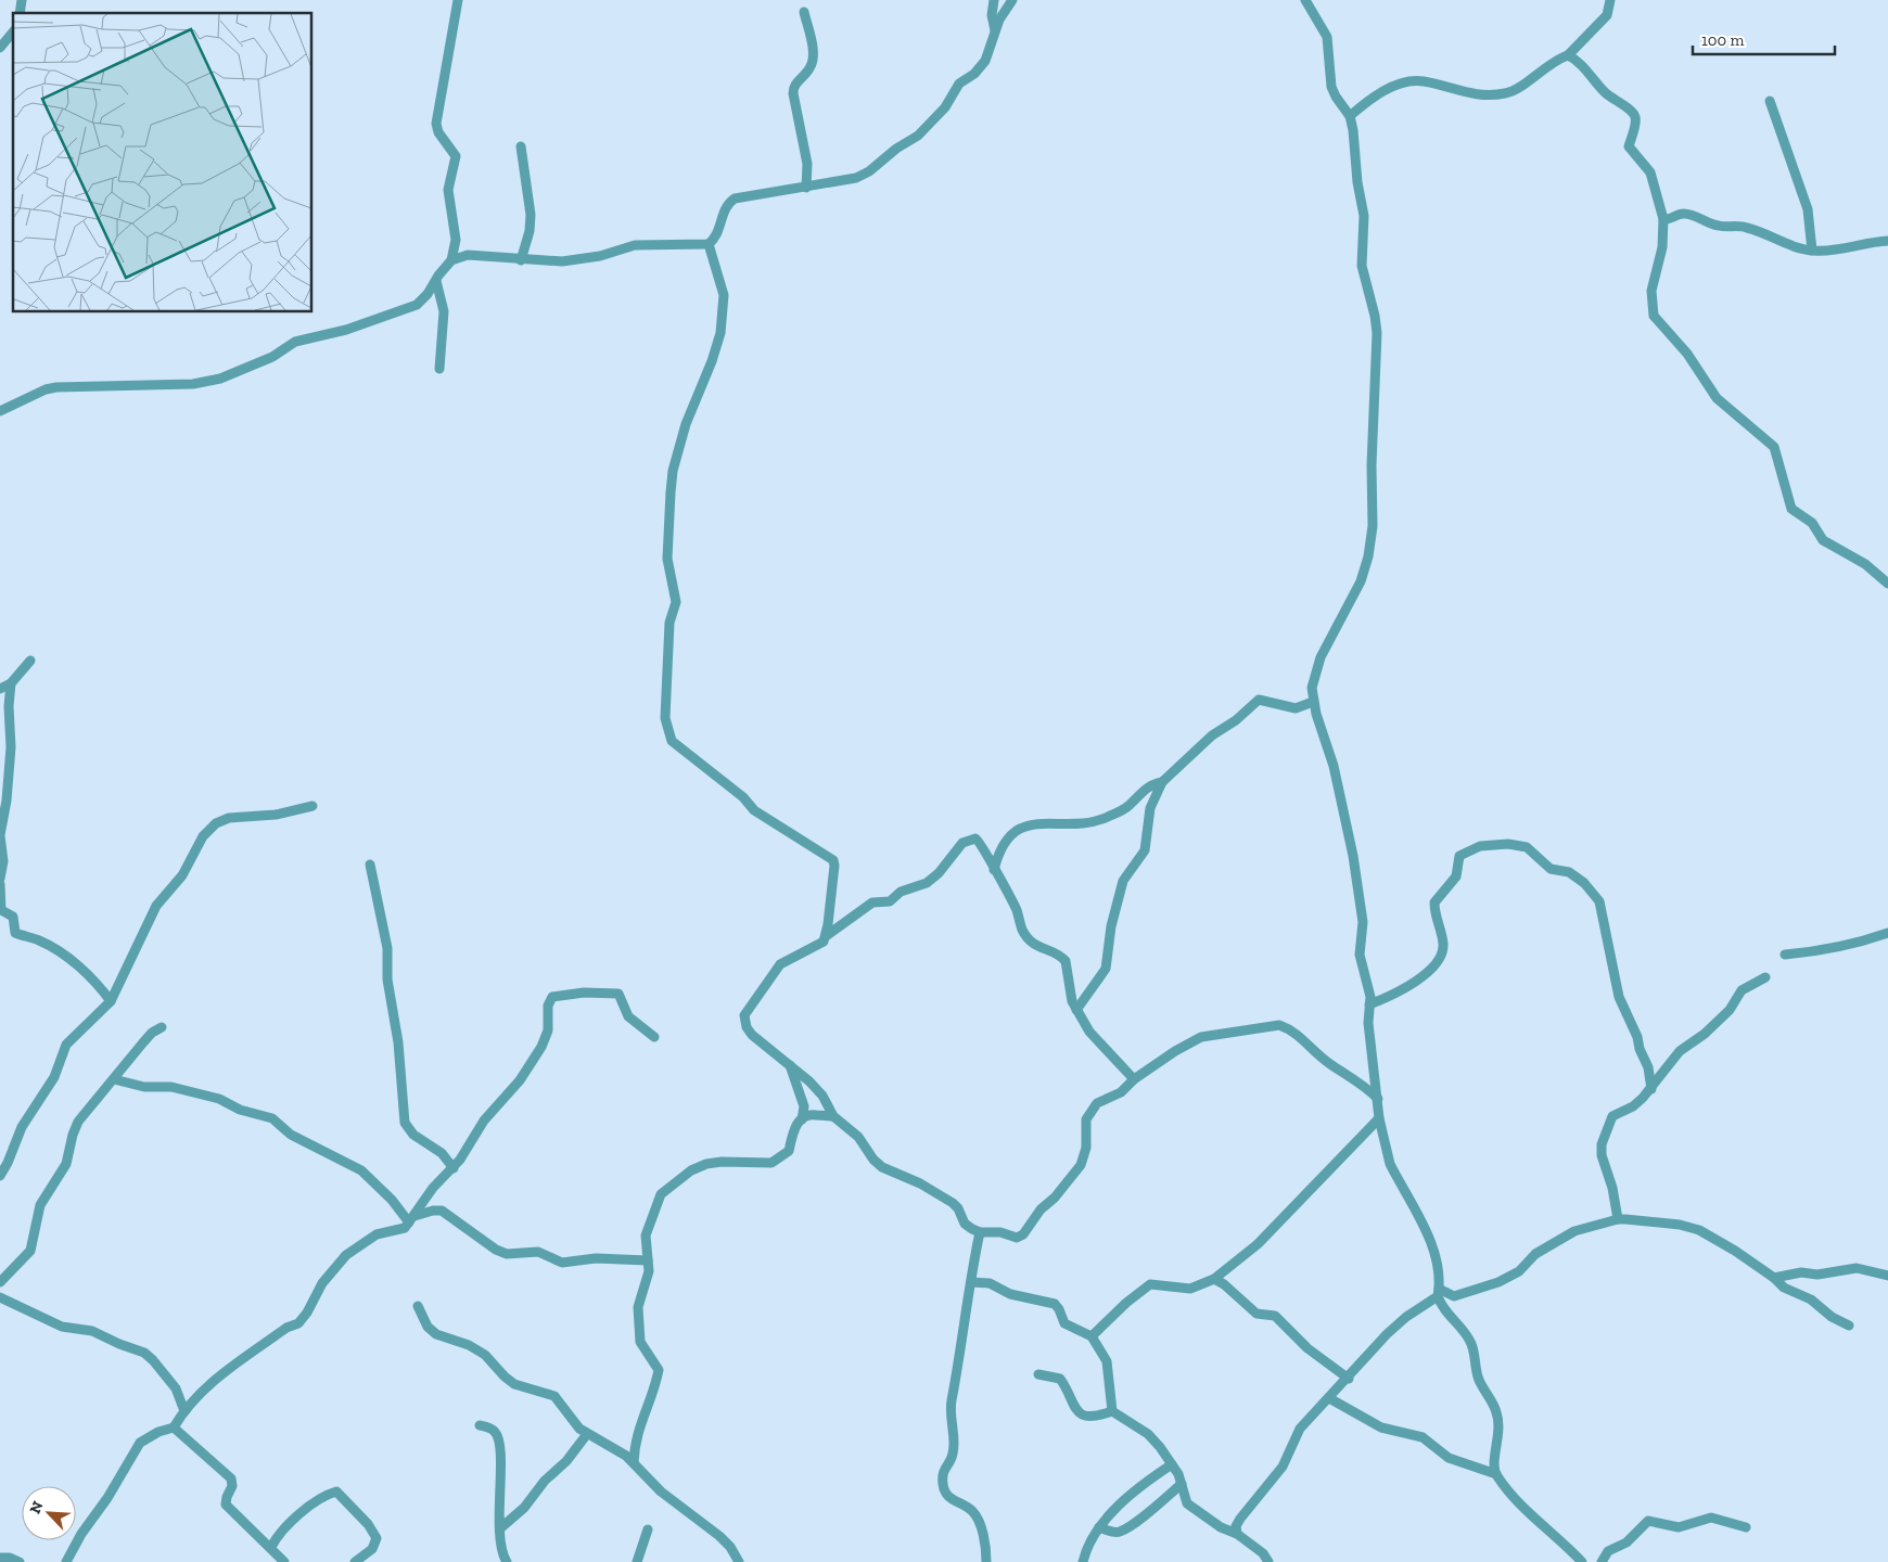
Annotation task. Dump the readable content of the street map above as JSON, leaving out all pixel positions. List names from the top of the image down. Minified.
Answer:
{"scale_bar":"100 m","north":"top left"}
